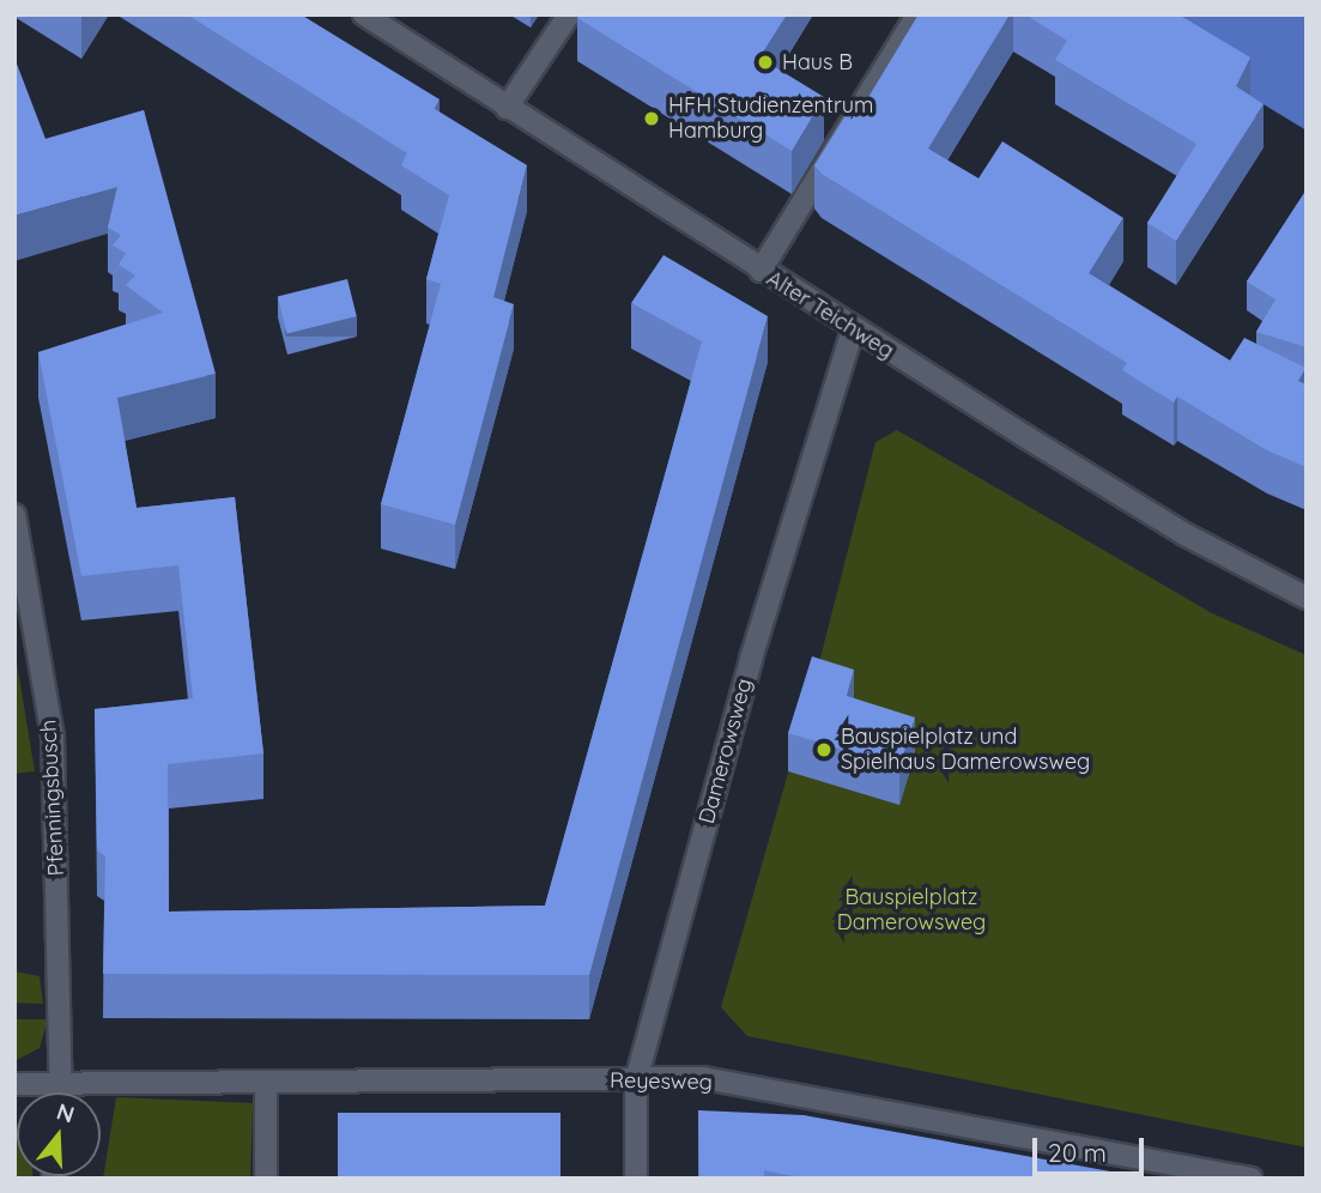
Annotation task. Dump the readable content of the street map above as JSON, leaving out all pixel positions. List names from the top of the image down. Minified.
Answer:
{"streets":{"street":["Alter Teichweg","Damerowsweg","Pfenningsbusch","Reyesweg"]},"crossings":[["Alter Teichweg","Damerowsweg"],["Damerowsweg","Reyesweg"],["Pfenningsbusch","Reyesweg"]],"parks":["Bauspielplatz Damerowsweg"],"places":["Haus B","HFH Studienzentrum Hamburg","Bauspielplatz und Spielhaus Damerowsweg"],"scale_bar":"20 m","north":"top"}
